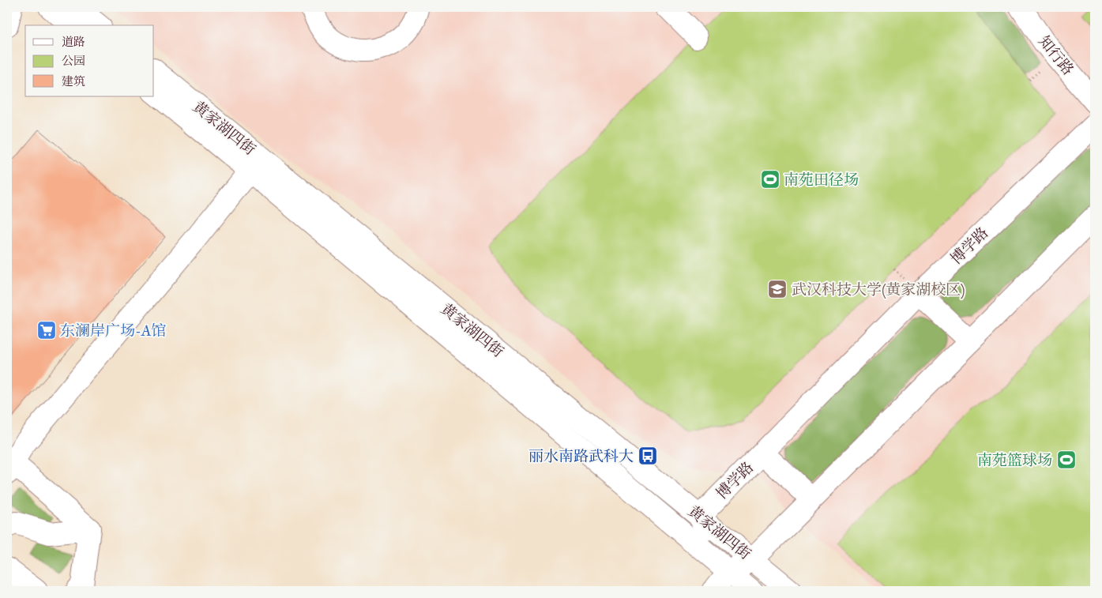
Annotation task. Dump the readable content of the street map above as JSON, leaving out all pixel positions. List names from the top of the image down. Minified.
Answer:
{"streets":{"street":["知行路","黄家湖四街","博学路"]},"crossings":[["黄家湖四街","博学路"]],"places":{"sports":["南苑田径场","南苑篮球场"],"school or university":["武汉科技大学(黄家湖校区)"],"supermarket":["东澜岸广场-A馆"],"bus stop":["丽水南路武科大"]},"legend":["道路","公园","建筑"]}
